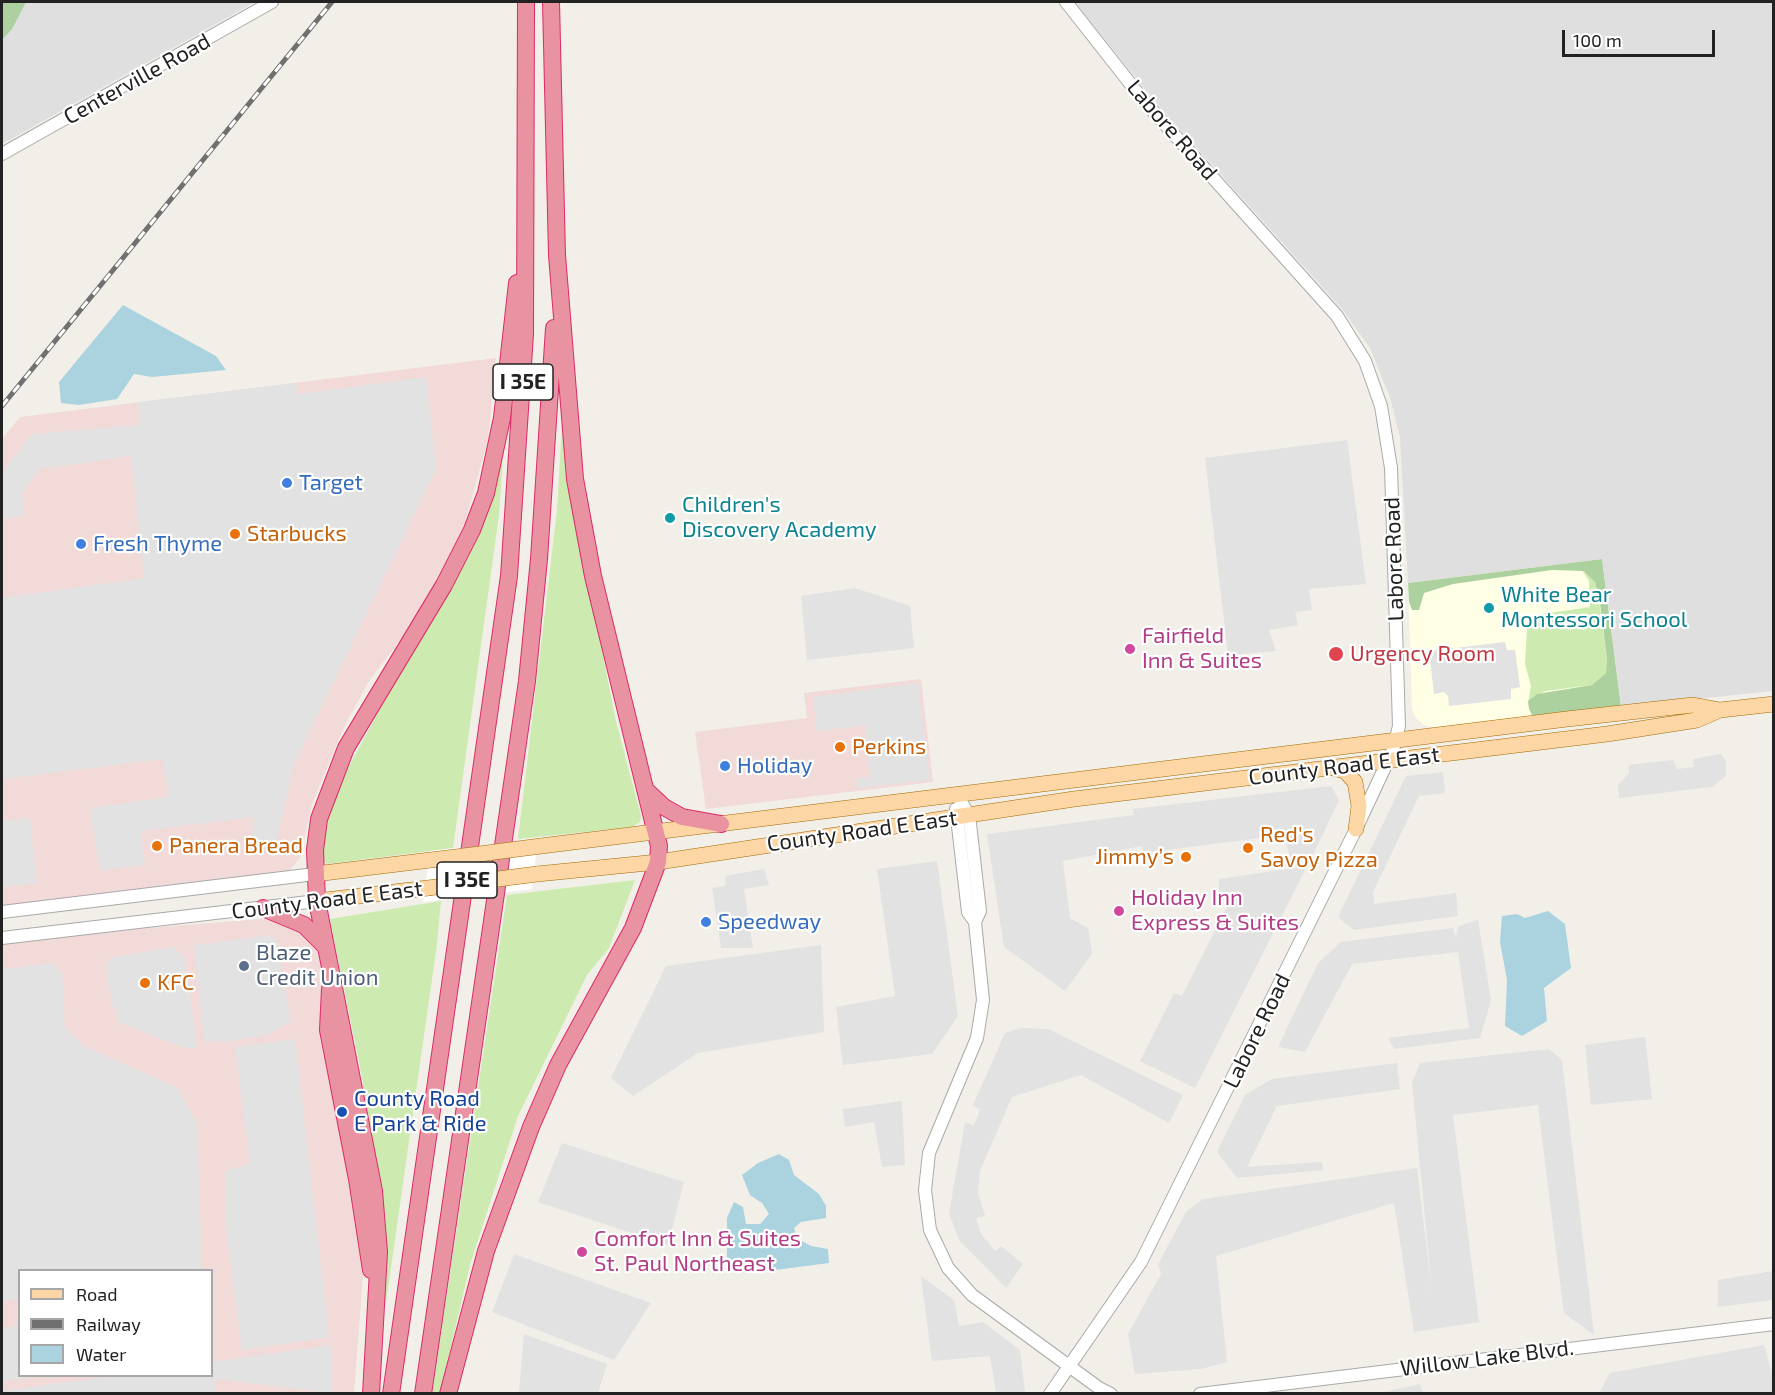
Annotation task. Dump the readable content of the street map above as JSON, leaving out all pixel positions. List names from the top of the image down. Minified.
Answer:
{"streets":{"highway":["I 35E"],"main road":["County Road E East"],"street":["Centerville Road","Labore Road","Willow Lake Blvd."]},"crossings":[["Labore Road","County Road E East"]],"places":["Target","Children's Discovery Academy","Starbucks","Fresh Thyme","White Bear Montessori School","Fairfield Inn & Suites","Urgency Room","Perkins","Holiday","Panera Bread","Red's Savoy Pizza","Jimmy’s","Holiday Inn Express & Suites","Speedway","Blaze Credit Union","KFC","County Road E Park & Ride","Comfort Inn & Suites St. Paul Northeast"],"legend":["Road","Railway","Water"],"scale_bar":"100 m"}
